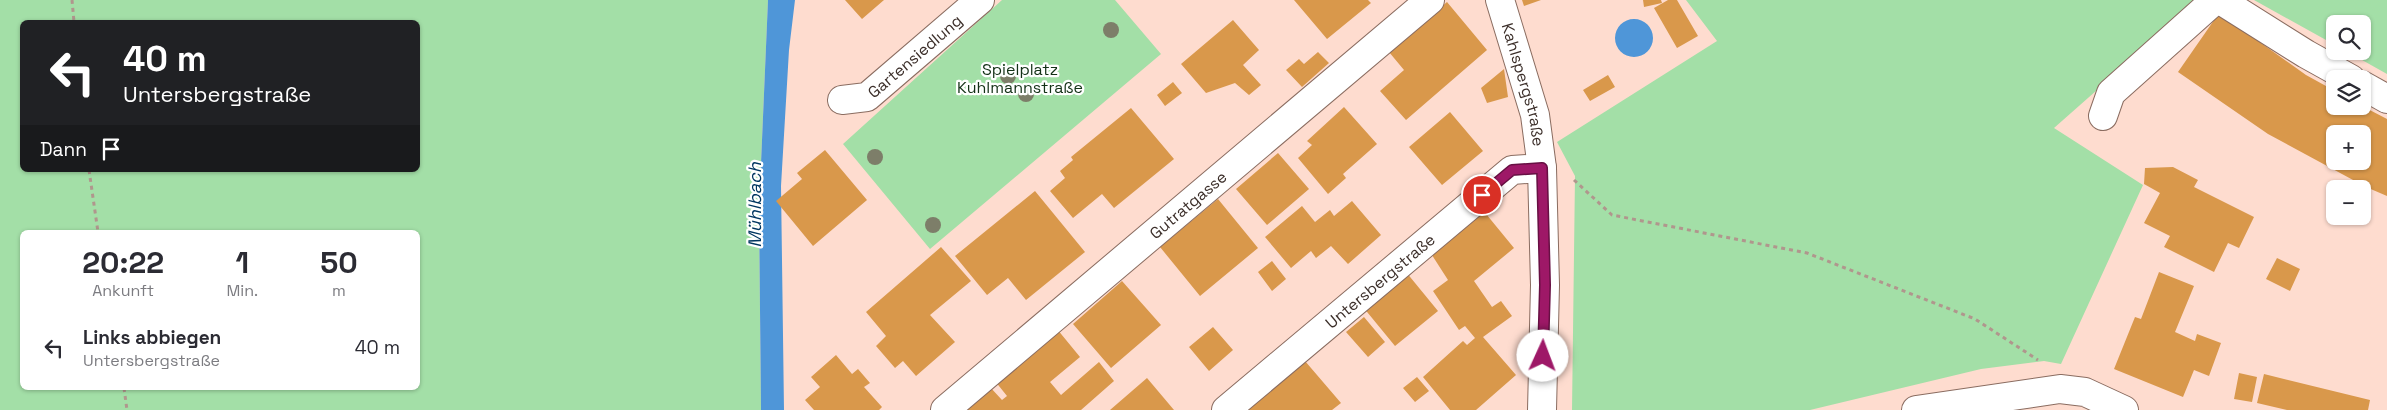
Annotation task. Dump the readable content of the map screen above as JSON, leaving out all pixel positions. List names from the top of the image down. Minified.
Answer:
{"streets":{"street":["Gartensiedlung","Kahlspergstraße","Gutratgasse","Untersbergstraße"]},"crossings":[["Kahlspergstraße","Untersbergstraße"]],"water":["Mühlbach"],"parks":["Spielplatz Kuhlmannstraße"],"page":{"map_buttons":["+","−"],"turn":["40 m","Untersbergstraße"],"then":"Dann","eta":["20:22","Ankunft","1","Min.","50","m"],"list":[{"name":"Links abbiegen","note":"Untersbergstraße","value":"40 m"}]}}
